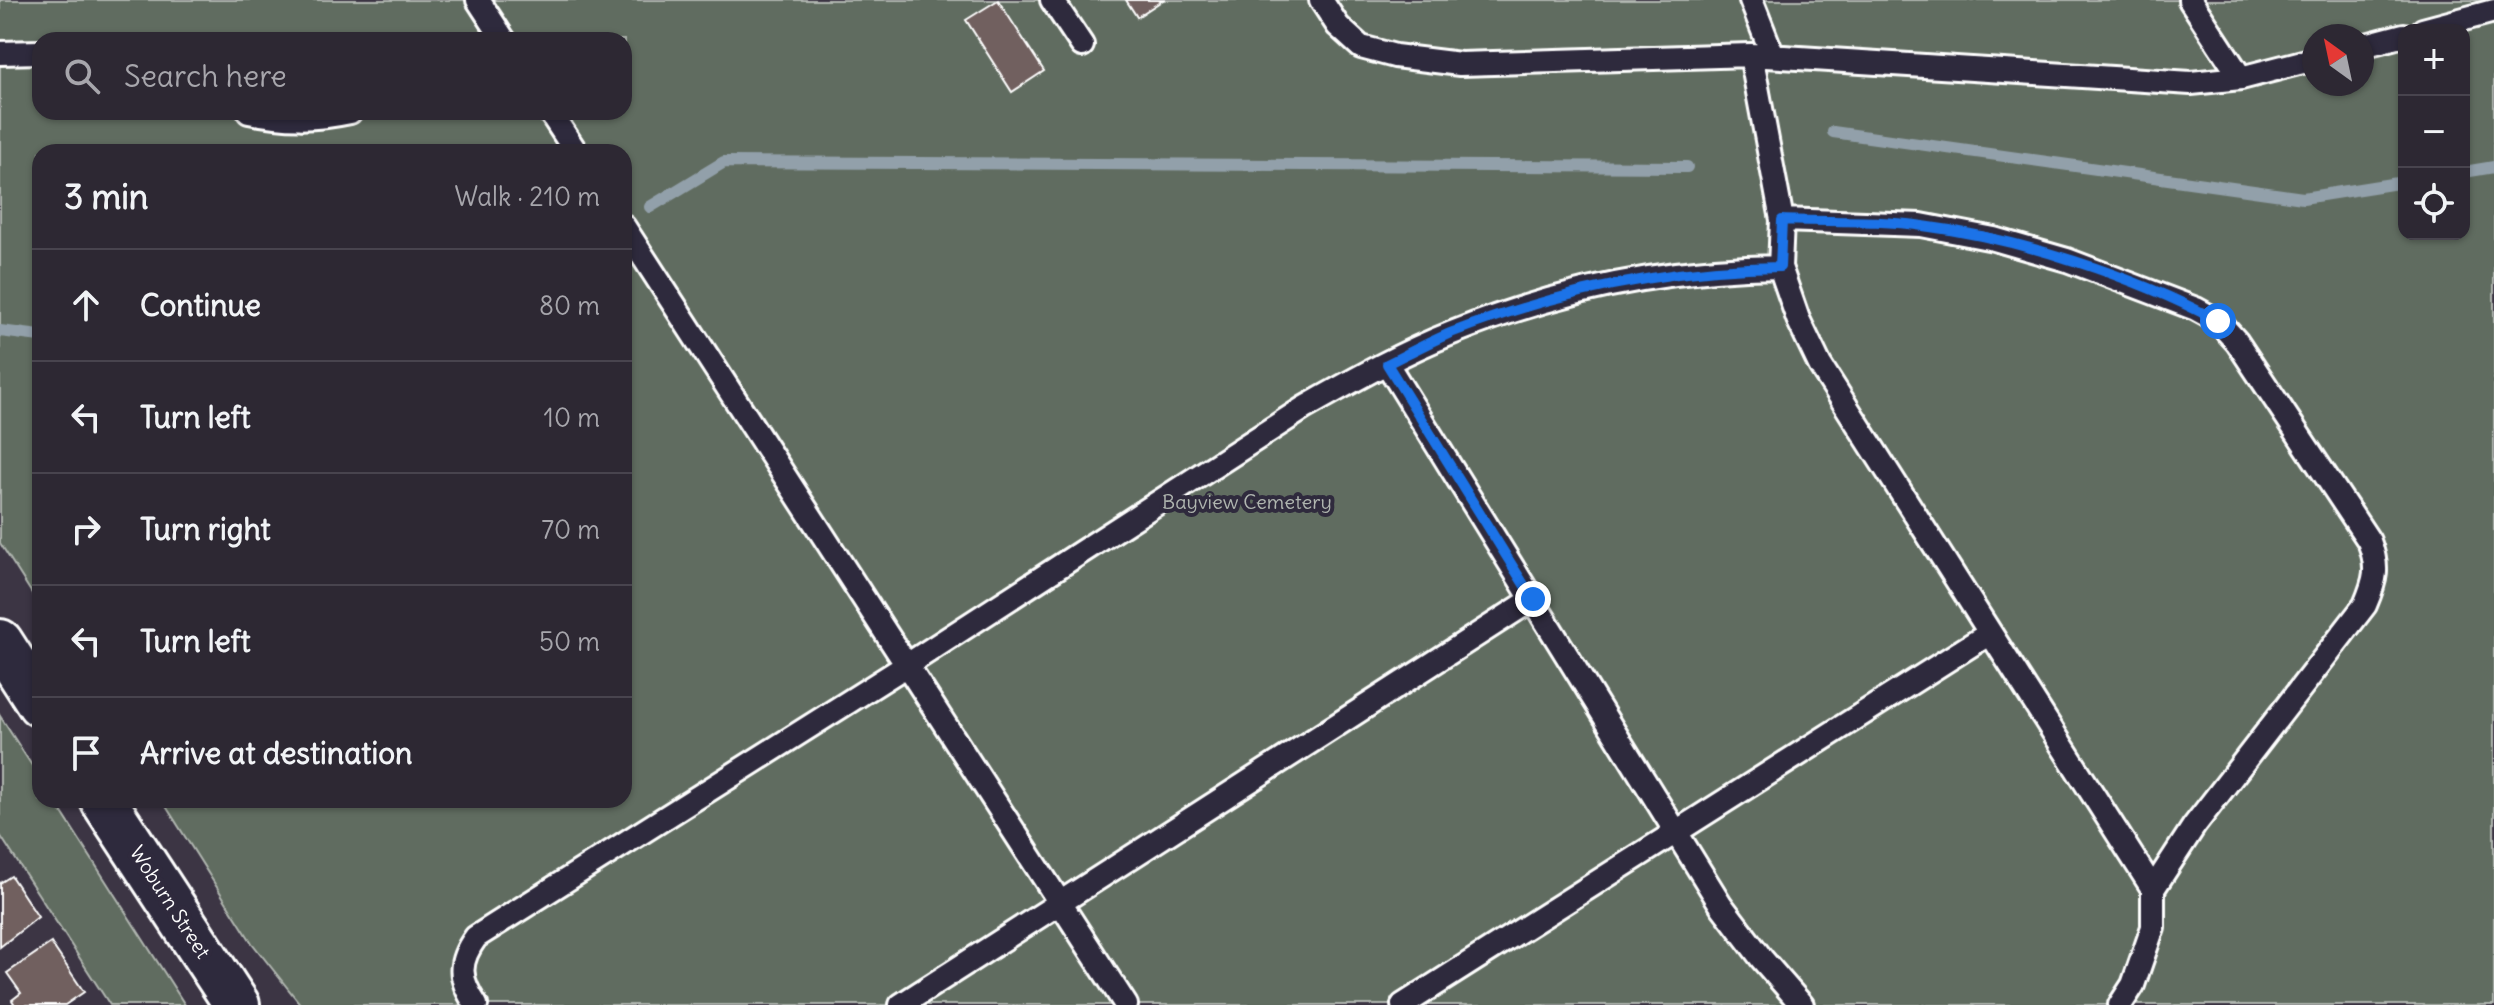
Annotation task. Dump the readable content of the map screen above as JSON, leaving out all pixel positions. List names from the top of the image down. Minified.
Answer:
{"streets":{"street":["Woburn Street"]},"parks":["Bayview Cemetery"],"north":"top left","page":{"map_buttons":["+","−"],"search":"Search here","heading":["3 min","Walk · 210 m"],"list":[["Continue","80 m"],["Turn left","10 m"],["Turn right","70 m"],["Turn left","50 m"],"Arrive at destination"]}}
